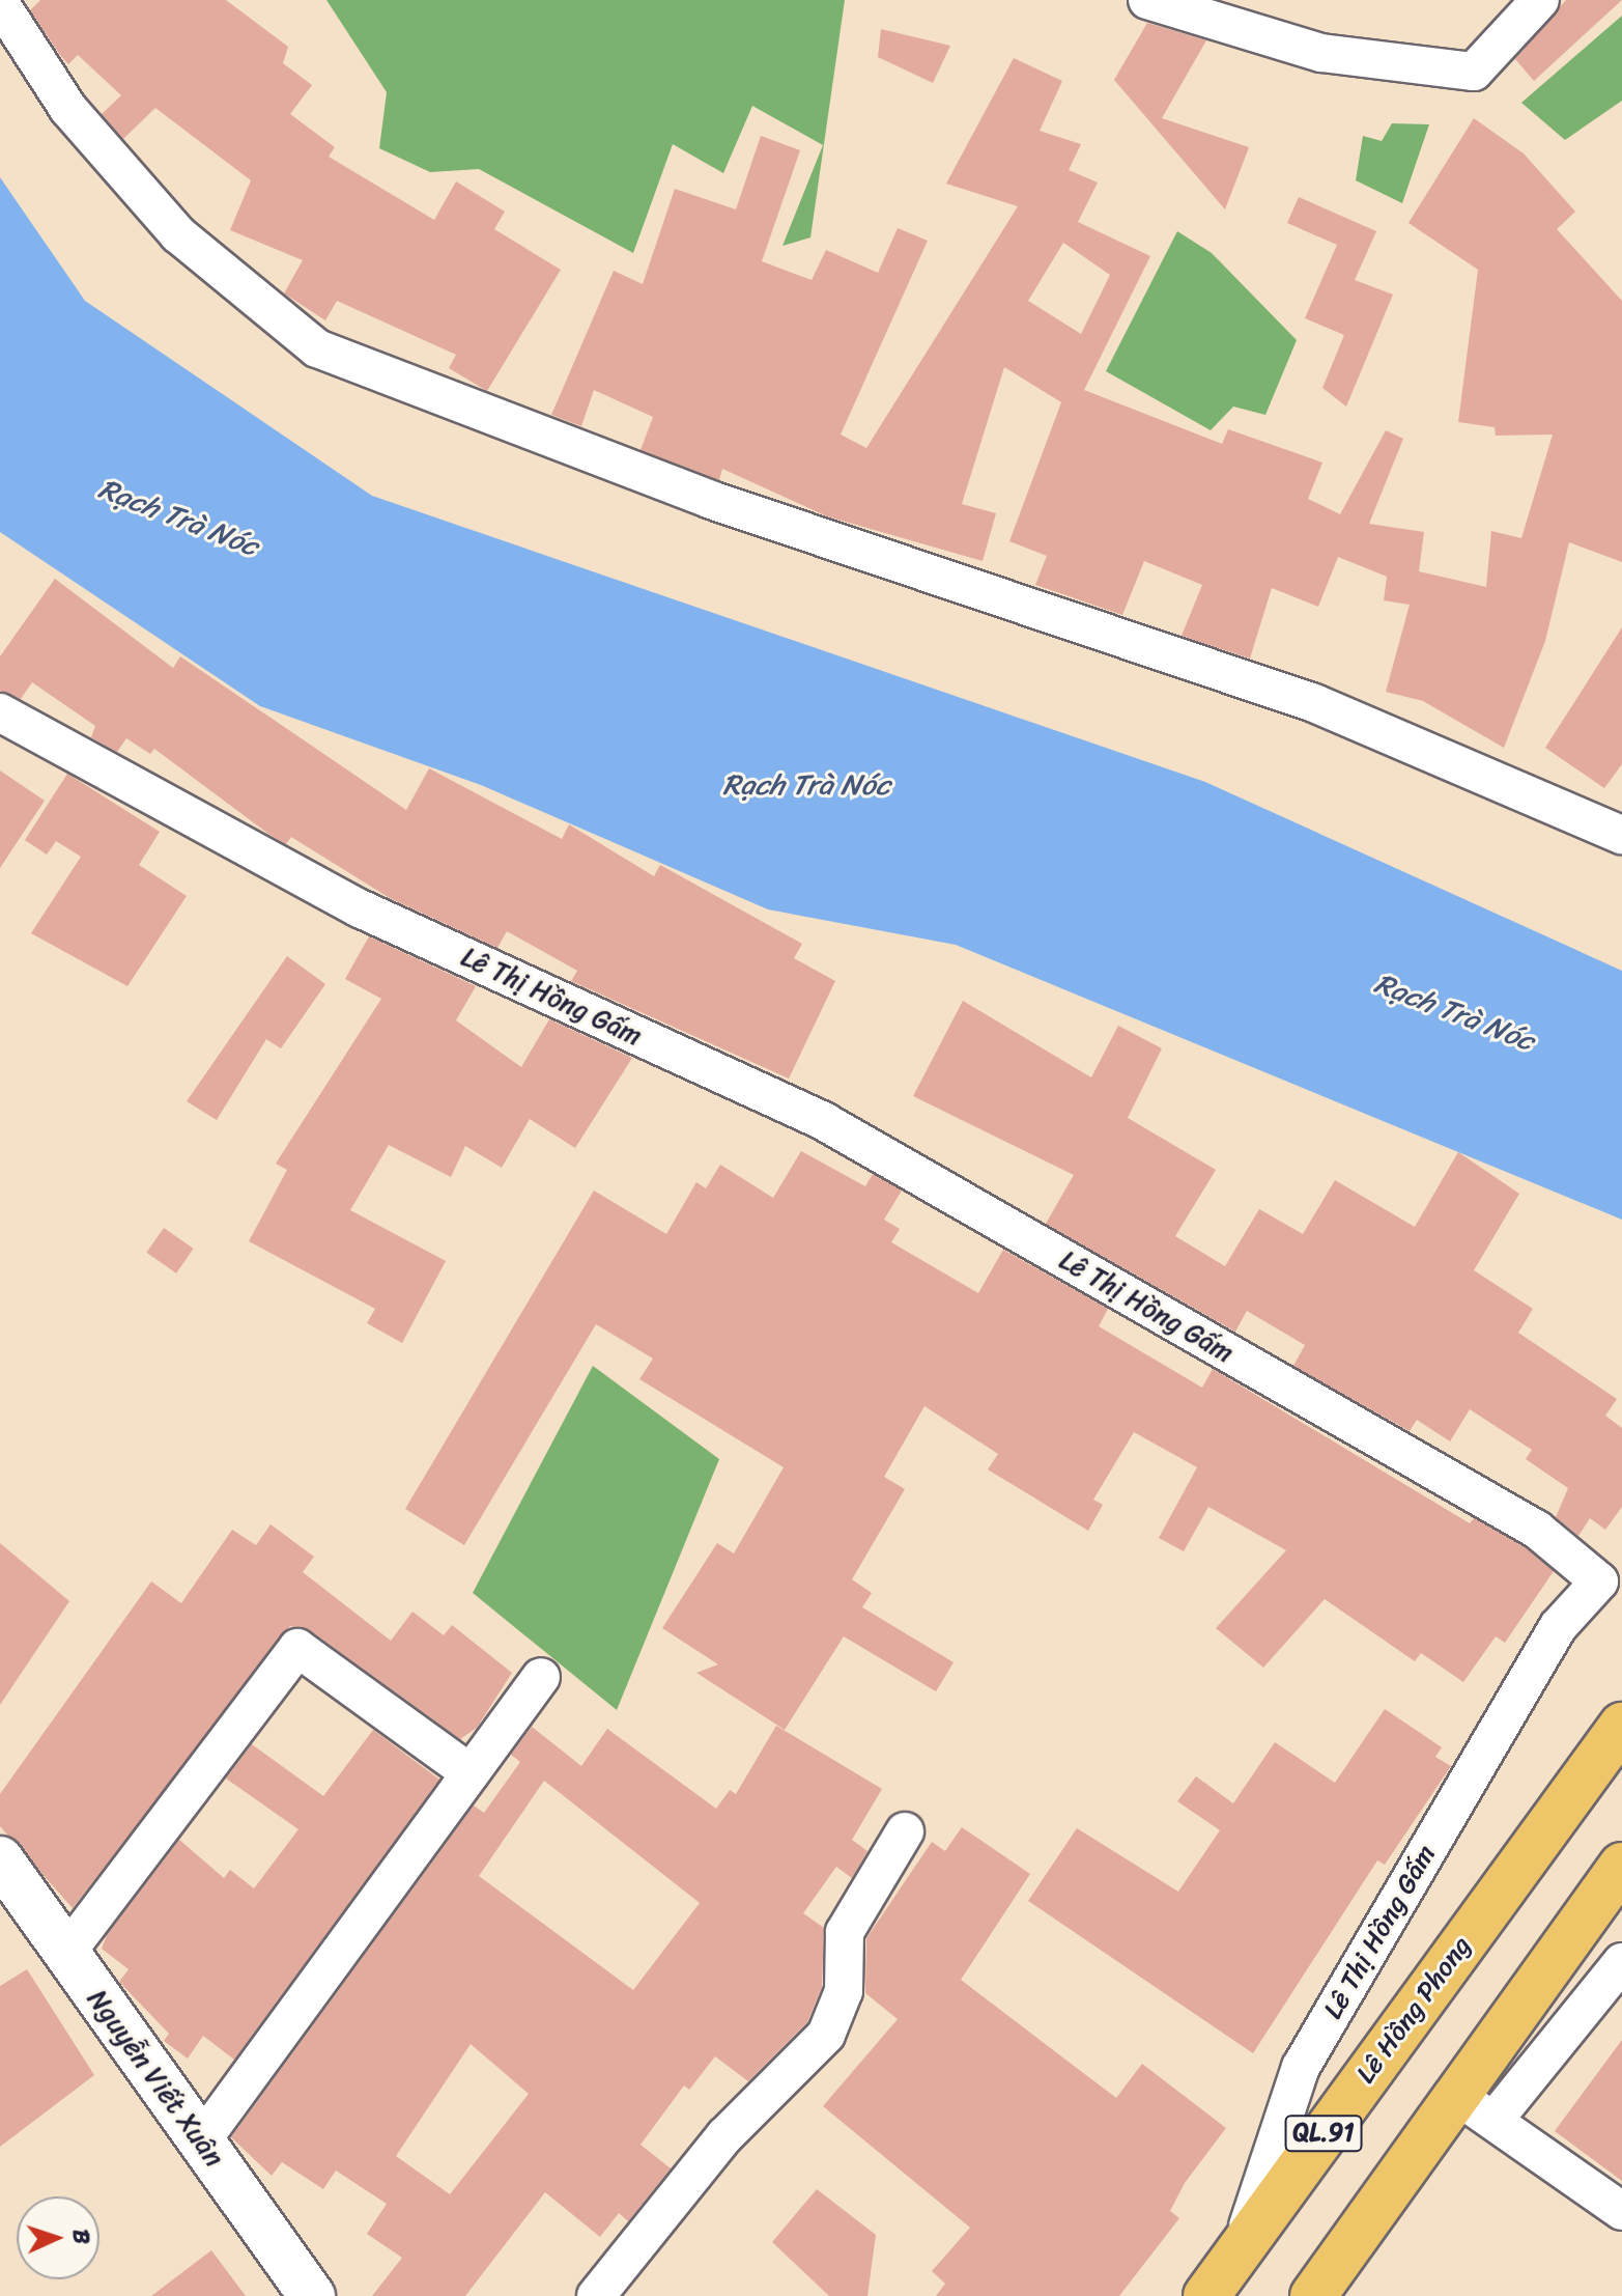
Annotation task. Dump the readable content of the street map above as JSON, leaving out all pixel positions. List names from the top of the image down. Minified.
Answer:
{"streets":{"highway":["Lê Hồng Phong","QL.91"],"street":["Lê Thị Hồng Gấm","Nguyễn Viết Xuân"]},"crossings":[["Lê Thị Hồng Gấm","Lê Hồng Phong"]],"water":["Rạch Trà Nóc"],"north":"right"}
